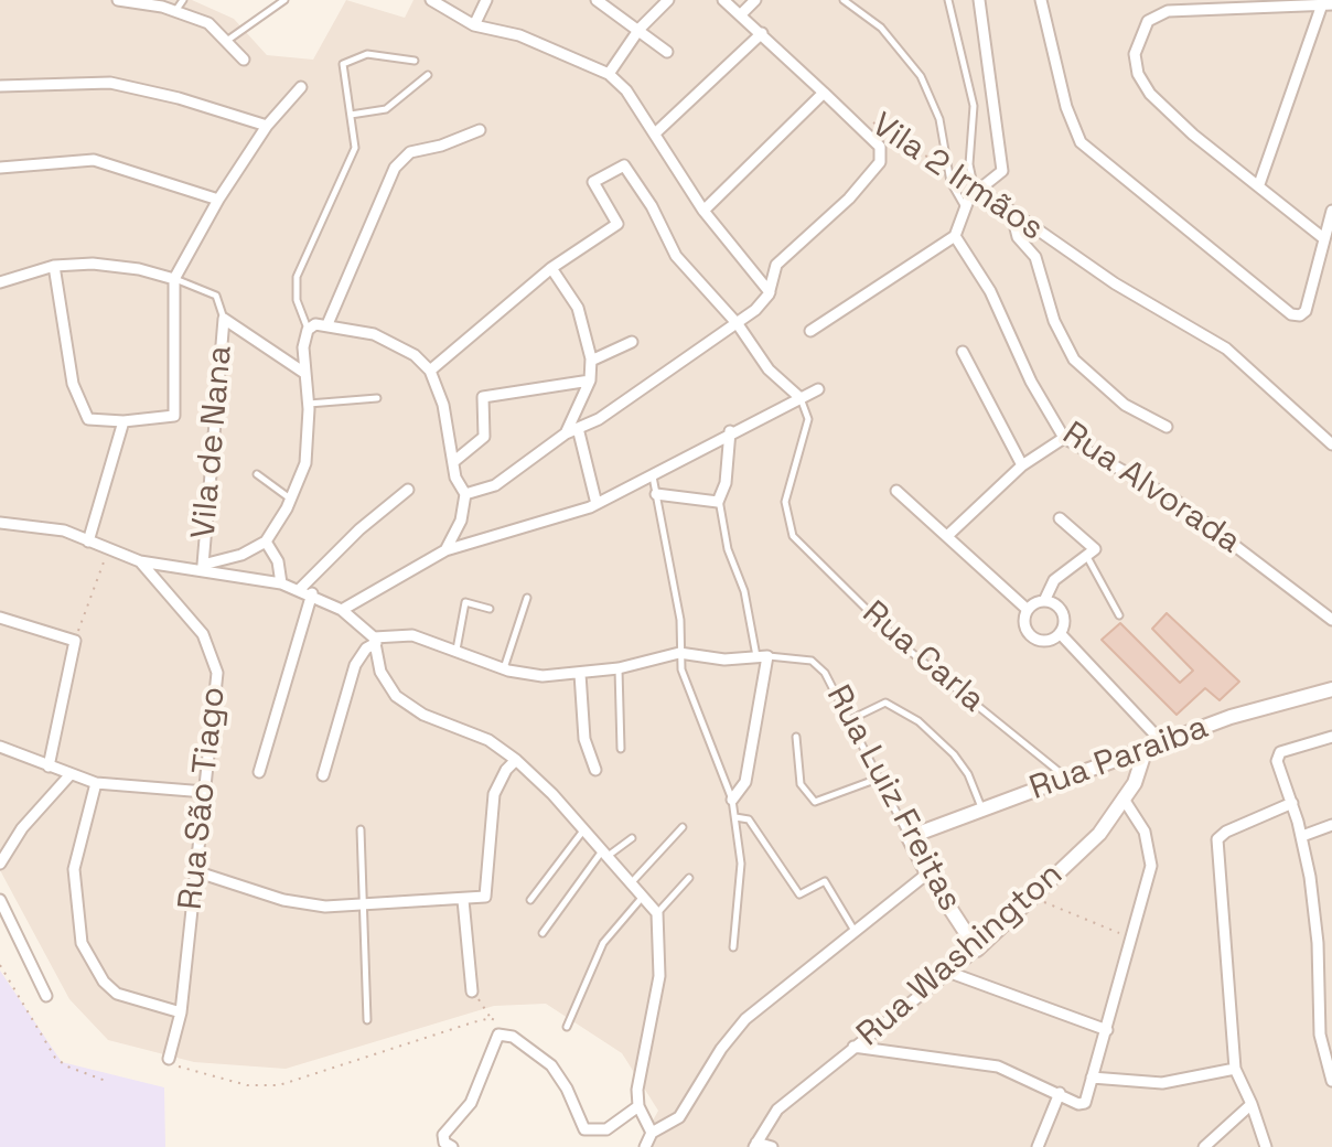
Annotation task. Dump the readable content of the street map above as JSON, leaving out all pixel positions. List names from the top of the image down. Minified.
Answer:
{"streets":{"street":["Vila 2 Irmãos","Vila de Nana","Rua Alvorada","Rua Paraiba","Rua São Tiago","Rua Luiz Freitas","Rua Washington"],"lane":["Rua Carla"]},"crossings":[["Rua Carla","Rua Paraiba"],["Rua Paraiba","Rua Luiz Freitas"],["Rua Paraiba","Rua Washington"],["Rua Luiz Freitas","Rua Washington"]]}
